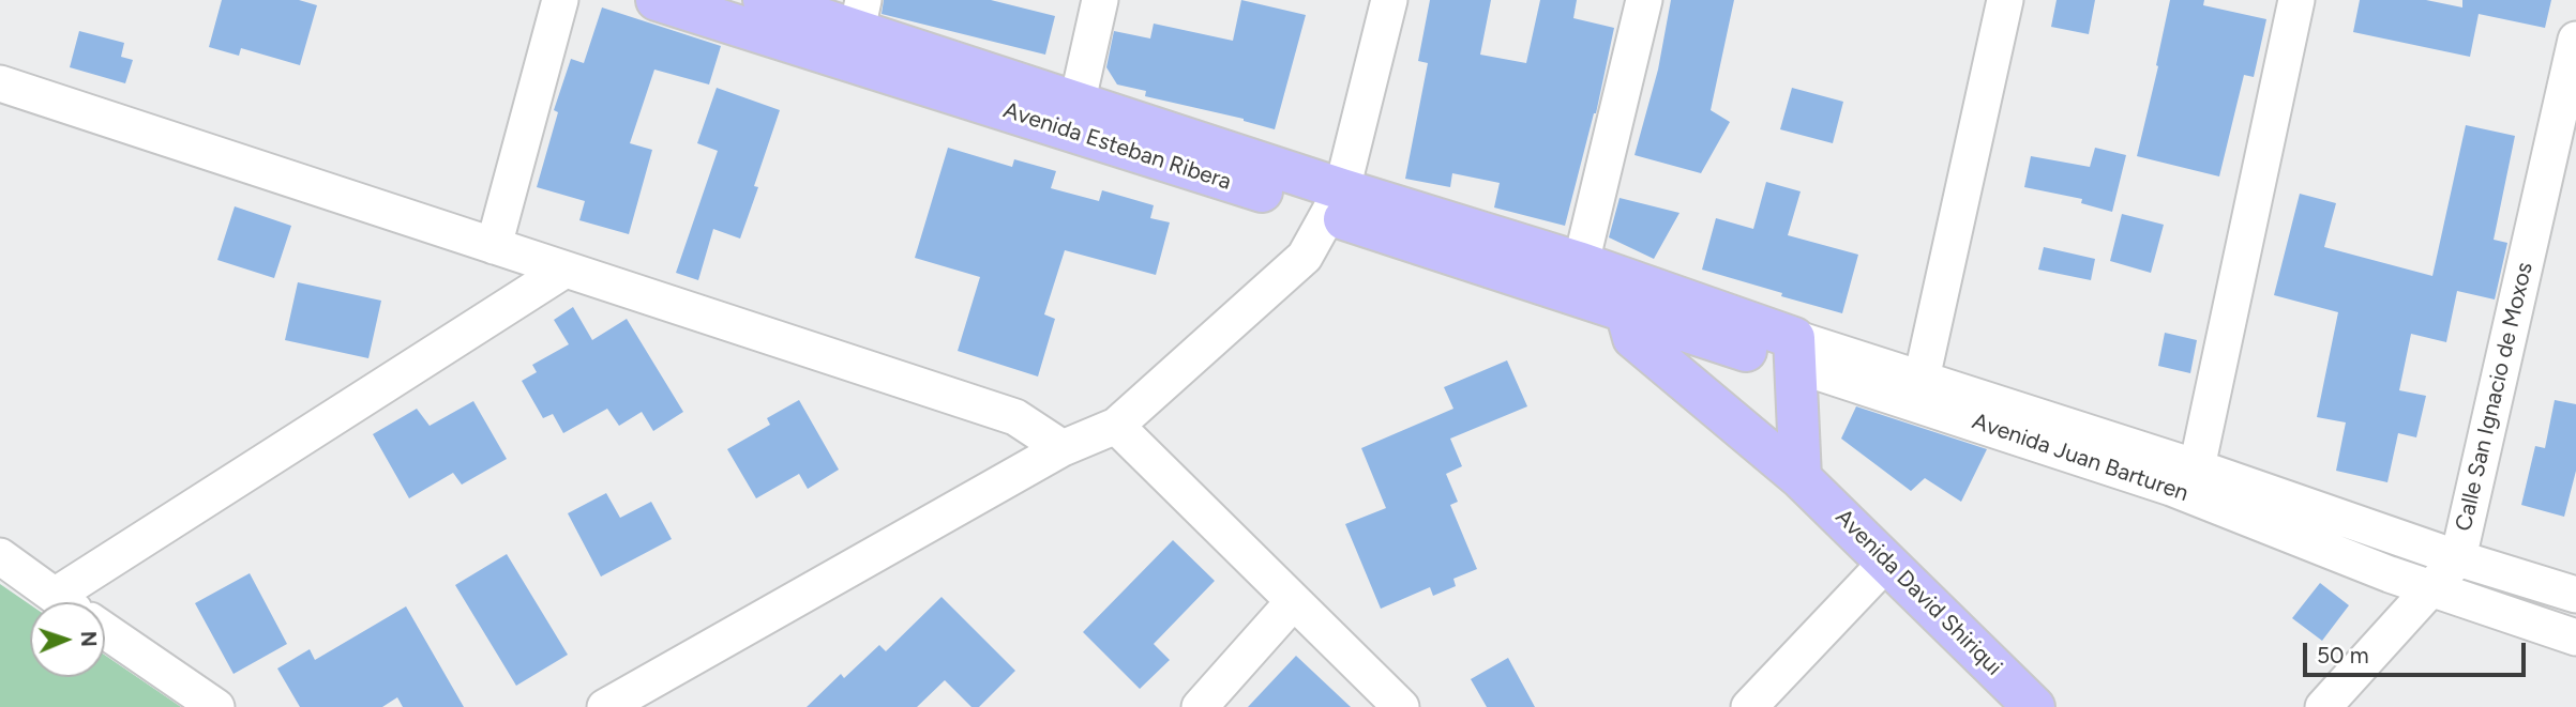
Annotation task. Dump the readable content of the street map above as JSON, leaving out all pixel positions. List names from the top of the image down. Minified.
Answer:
{"streets":{"main road":["Avenida Esteban Ribera","Avenida Juan Barturen","Avenida David Shiriqui"],"street":["Calle San Ignacio de Moxos"]},"crossings":[["Avenida Esteban Ribera","Avenida Juan Barturen"],["Calle San Ignacio de Moxos","Avenida Juan Barturen"],["Avenida Juan Barturen","Avenida David Shiriqui"]],"scale_bar":"50 m","north":"right"}
